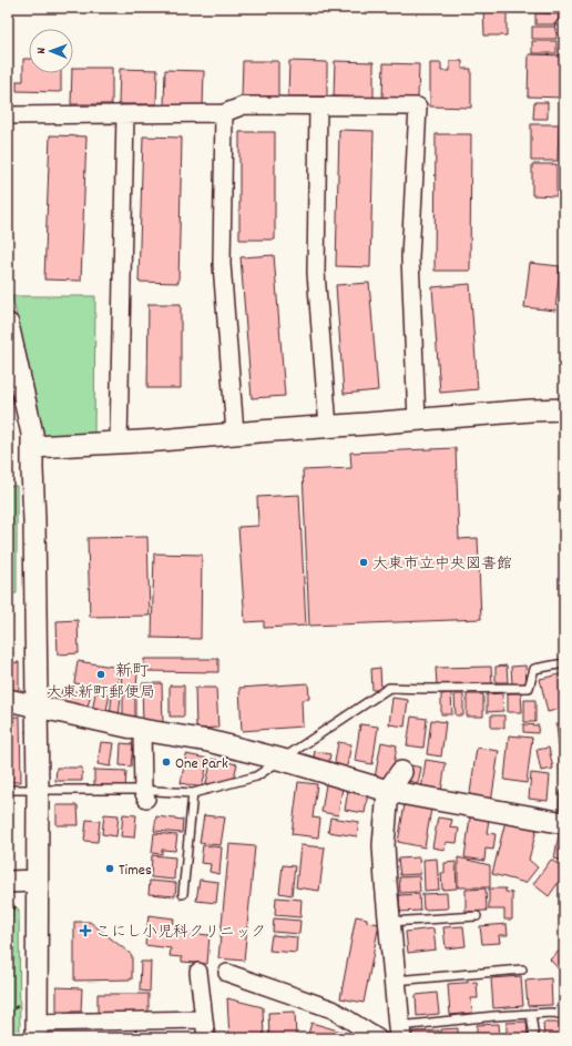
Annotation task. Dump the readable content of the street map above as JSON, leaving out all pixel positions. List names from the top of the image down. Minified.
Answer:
{"districts":["新町"],"places":{"other":["大東市立中央図書館","大東新町郵便局","One Park","Times"],"health":["こにし小児科クリニック"]},"north":"left"}
